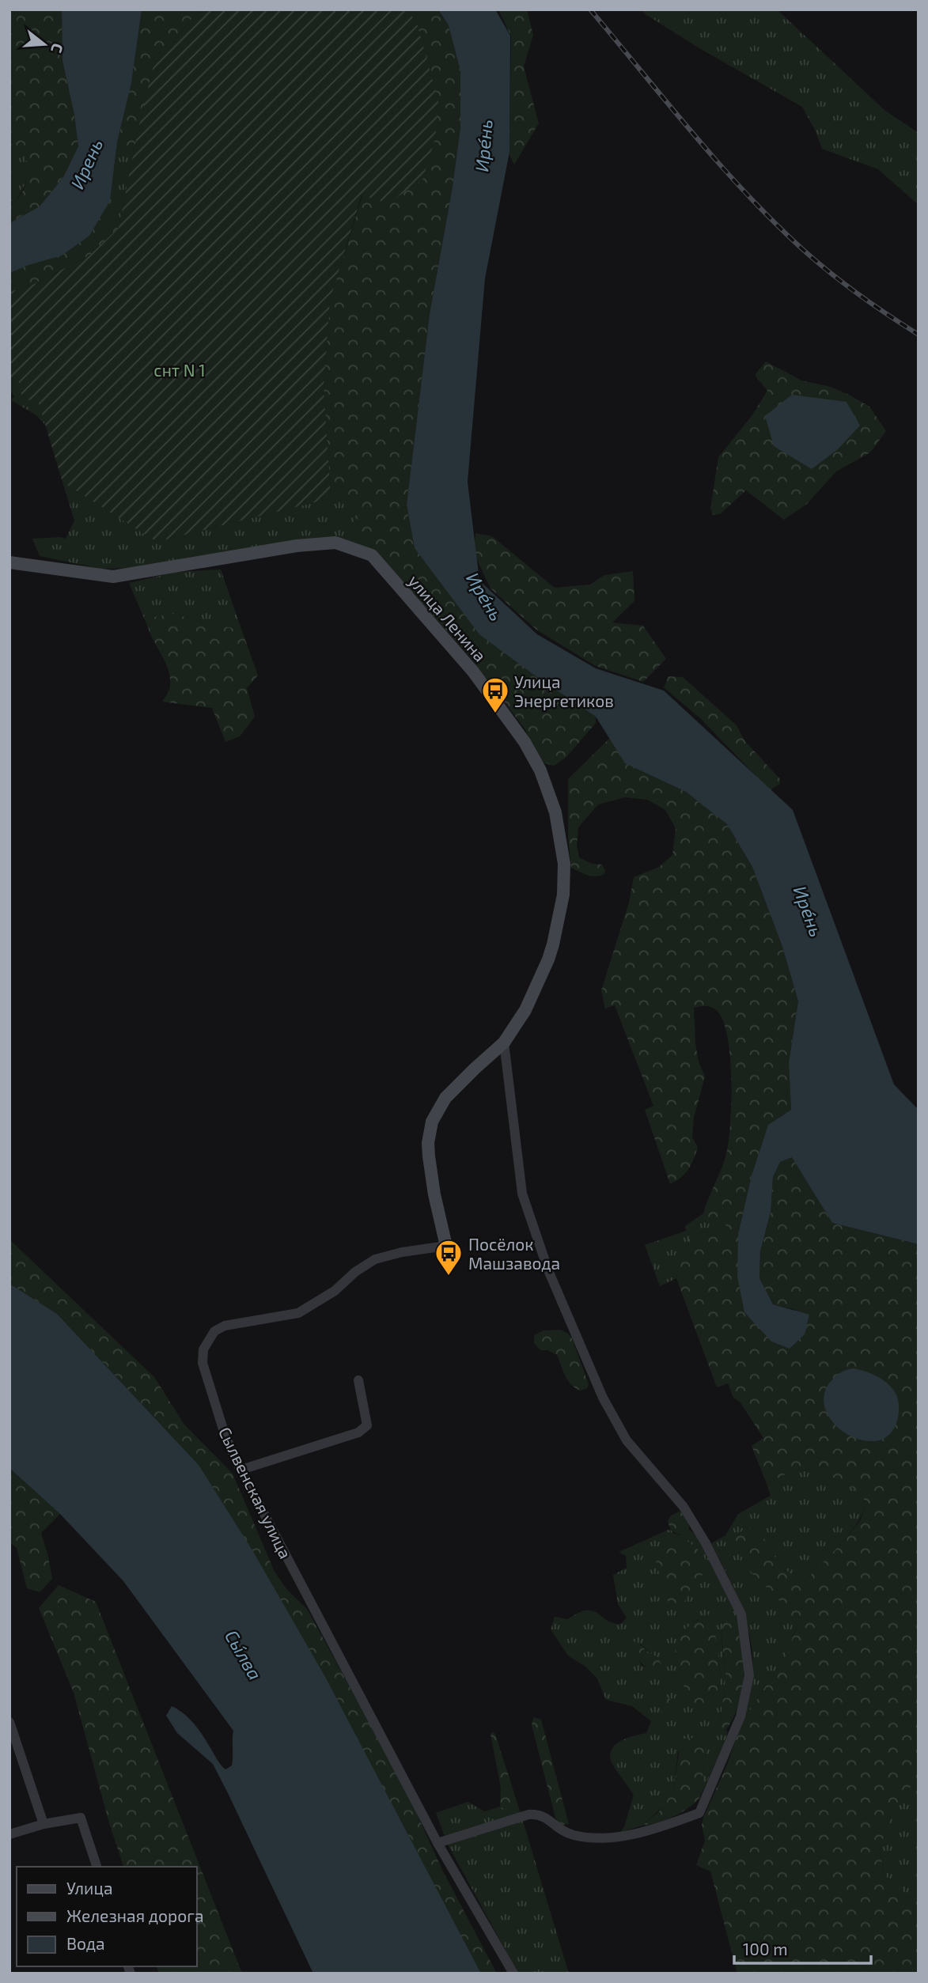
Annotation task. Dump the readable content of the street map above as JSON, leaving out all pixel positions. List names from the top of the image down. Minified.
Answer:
{"streets":{"street":["улица Ленина","Сылвенская улица"]},"crossings":[["улица Ленина","Сылвенская улица"]],"water":["Ире́нь","Ирень","Сы́лва"],"parks":["снт N 1"],"places":{"bus stop":["Улица Энергетиков","Посёлок Машзавода"]},"legend":["Улица","Железная дорога","Вода"],"scale_bar":"100 m","north":"right"}
